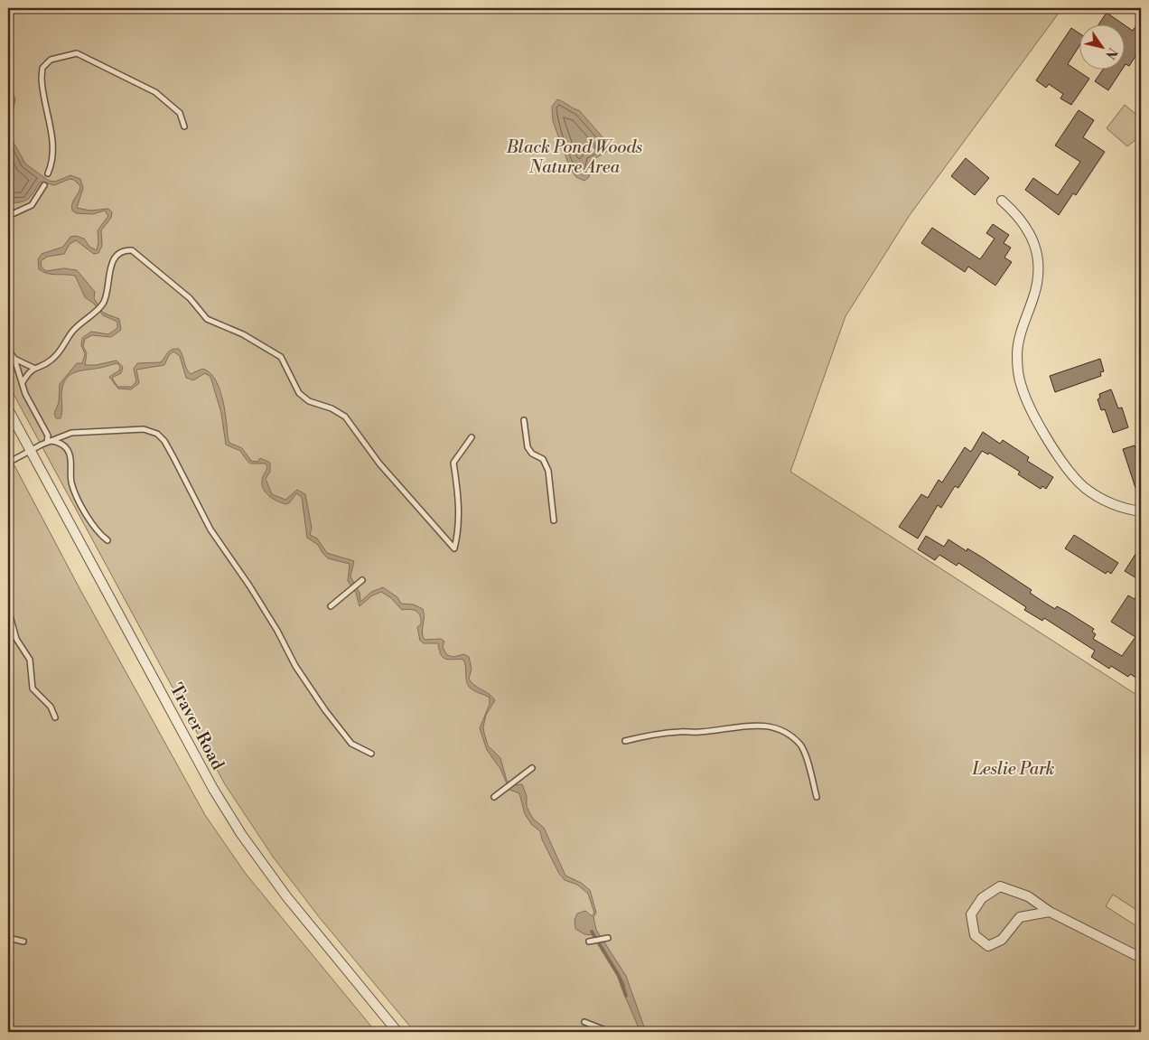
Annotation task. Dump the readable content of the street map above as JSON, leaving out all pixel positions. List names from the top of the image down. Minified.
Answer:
{"streets":{"street":["Traver Road"]},"parks":["Black Pond Woods Nature Area","Leslie Park"],"north":"bottom right"}
